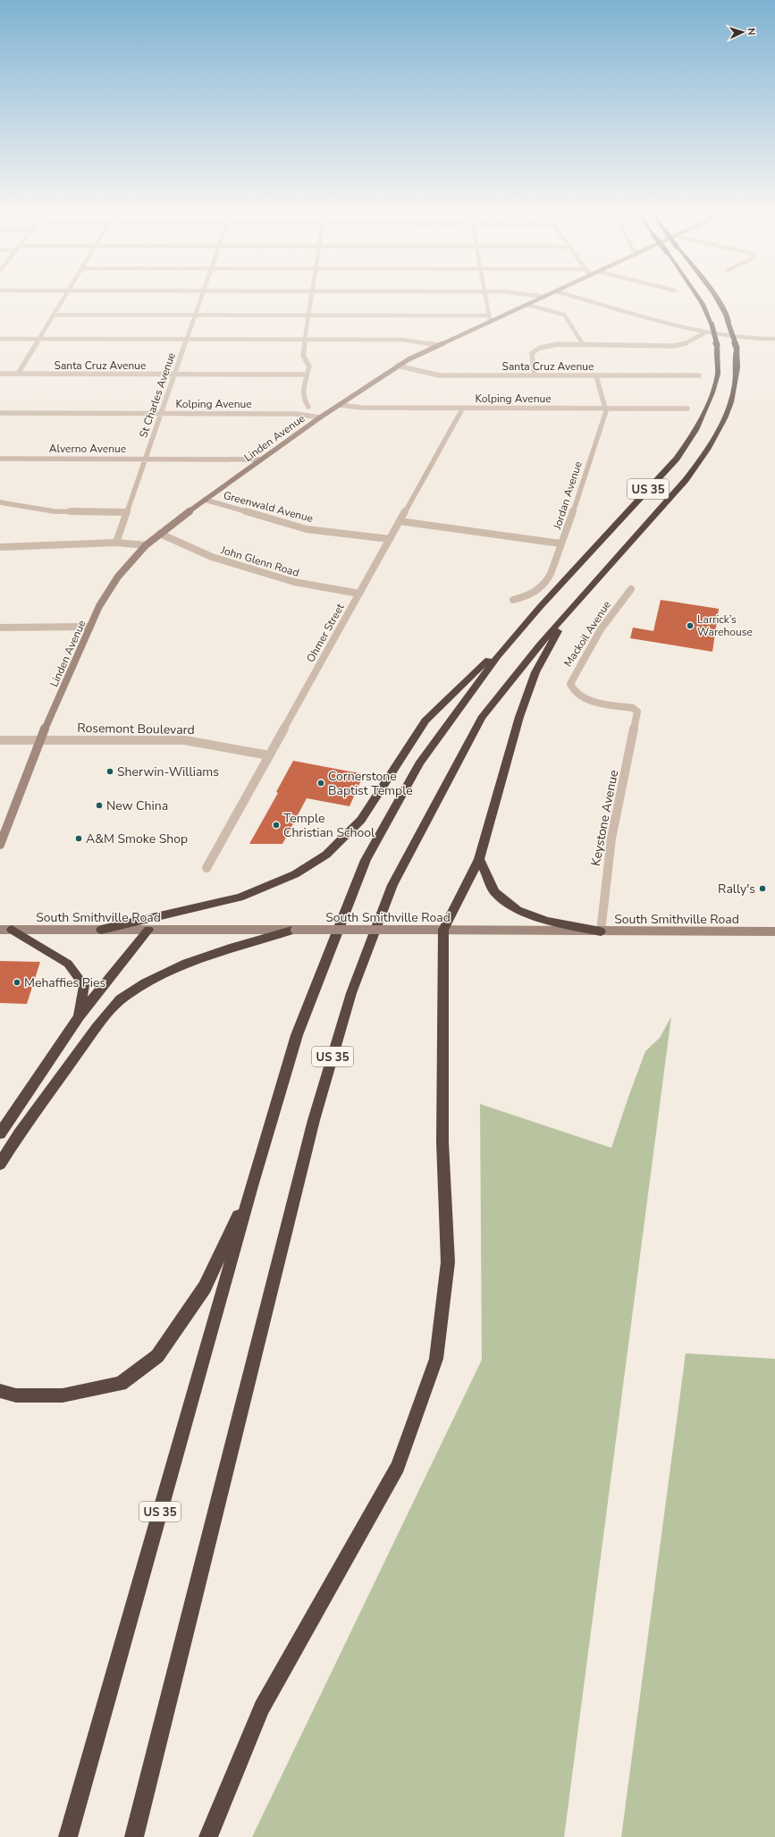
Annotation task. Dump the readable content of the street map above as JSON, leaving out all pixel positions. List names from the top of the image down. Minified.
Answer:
{"streets":{"highway":["US 35"],"main road":["Linden Avenue","South Smithville Road"],"street":["Santa Cruz Avenue","St Charles Avenue","Kolping Avenue","Alverno Avenue","Jordan Avenue","Greenwald Avenue","John Glenn Road","Ohmer Street","Mackoil Avenue","Rosemont Boulevard","Keystone Avenue"]},"crossings":[["Santa Cruz Avenue","St Charles Avenue"],["Santa Cruz Avenue","Linden Avenue"],["Santa Cruz Avenue","Jordan Avenue"],["St Charles Avenue","Kolping Avenue"],["St Charles Avenue","Alverno Avenue"],["Kolping Avenue","Linden Avenue"],["Kolping Avenue","Jordan Avenue"],["Kolping Avenue","Ohmer Street"],["Linden Avenue","Alverno Avenue"],["Linden Avenue","Greenwald Avenue"],["Linden Avenue","John Glenn Road"],["Linden Avenue","Rosemont Boulevard"],["Greenwald Avenue","Ohmer Street"],["John Glenn Road","Ohmer Street"],["Ohmer Street","Rosemont Boulevard"],["Mackoil Avenue","Keystone Avenue"],["Keystone Avenue","South Smithville Road"]],"places":["Larrick’s Warehouse","Sherwin-Williams","Cornerstone Baptist Temple","New China","Temple Christian School","A&M Smoke Shop","Rally's","Mehaffies Pies"],"north":"right"}
